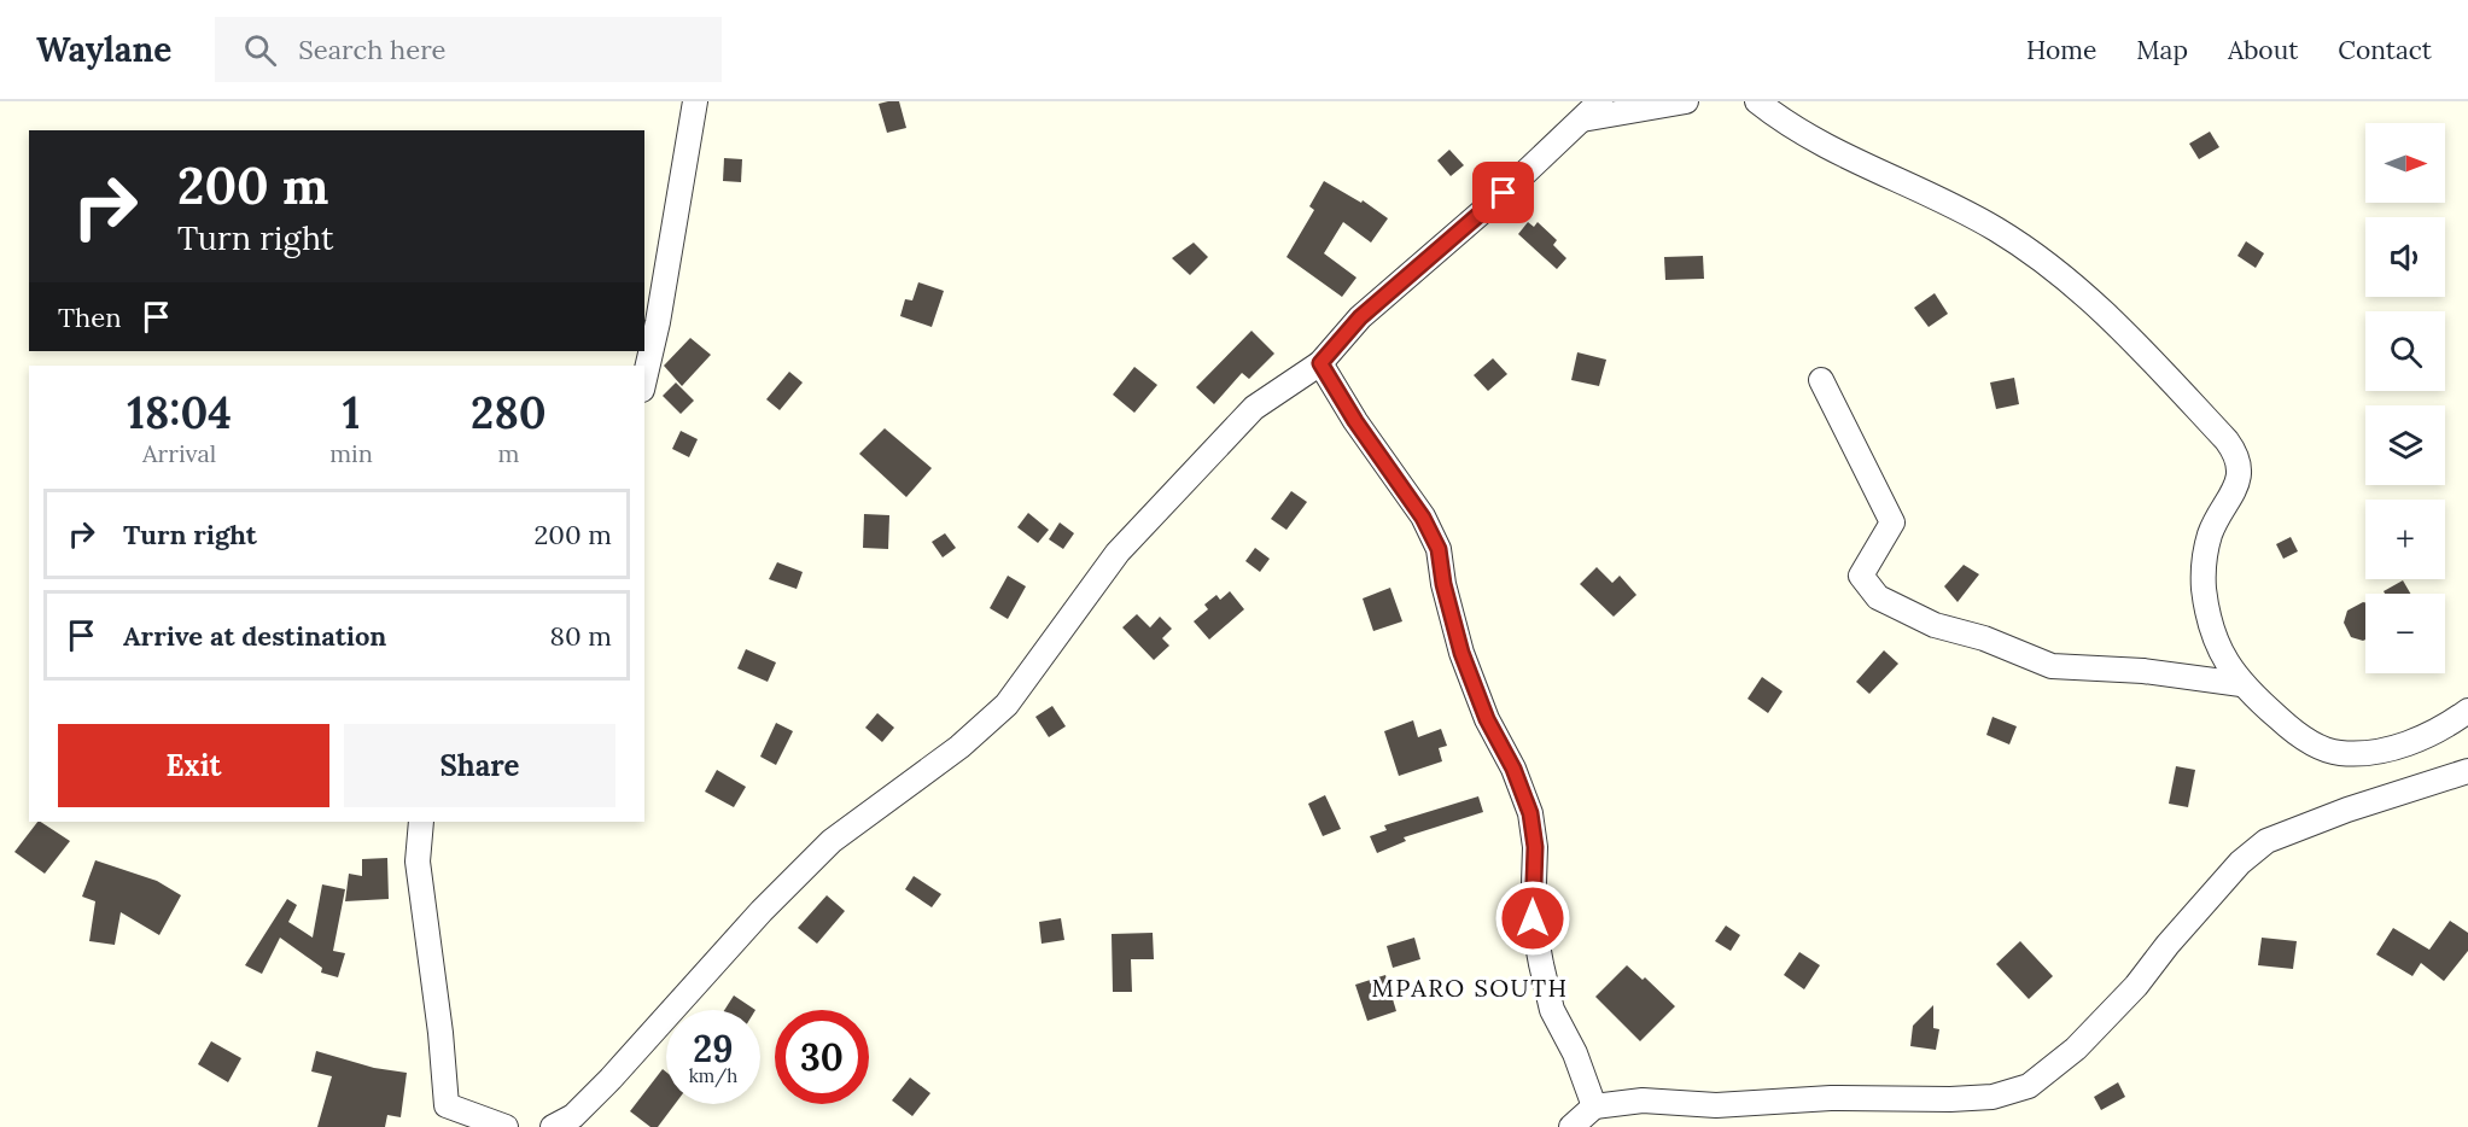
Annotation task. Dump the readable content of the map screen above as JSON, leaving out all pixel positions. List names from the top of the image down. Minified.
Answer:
{"districts":["MPARO SOUTH"],"north":"right","page":{"header":"Waylane","search":"Search here","nav":["Home","Map","About","Contact"],"map_buttons":["+","−"],"turn":["200 m","Turn right"],"then":"Then","eta":["18:04","Arrival","1","min","280","m"],"list":[{"name":"Turn right","value":"200 m"},{"name":"Arrive at destination","value":"80 m"}],"buttons":["Exit","Share"],"speed":"29 km/h","limit":"30"}}
